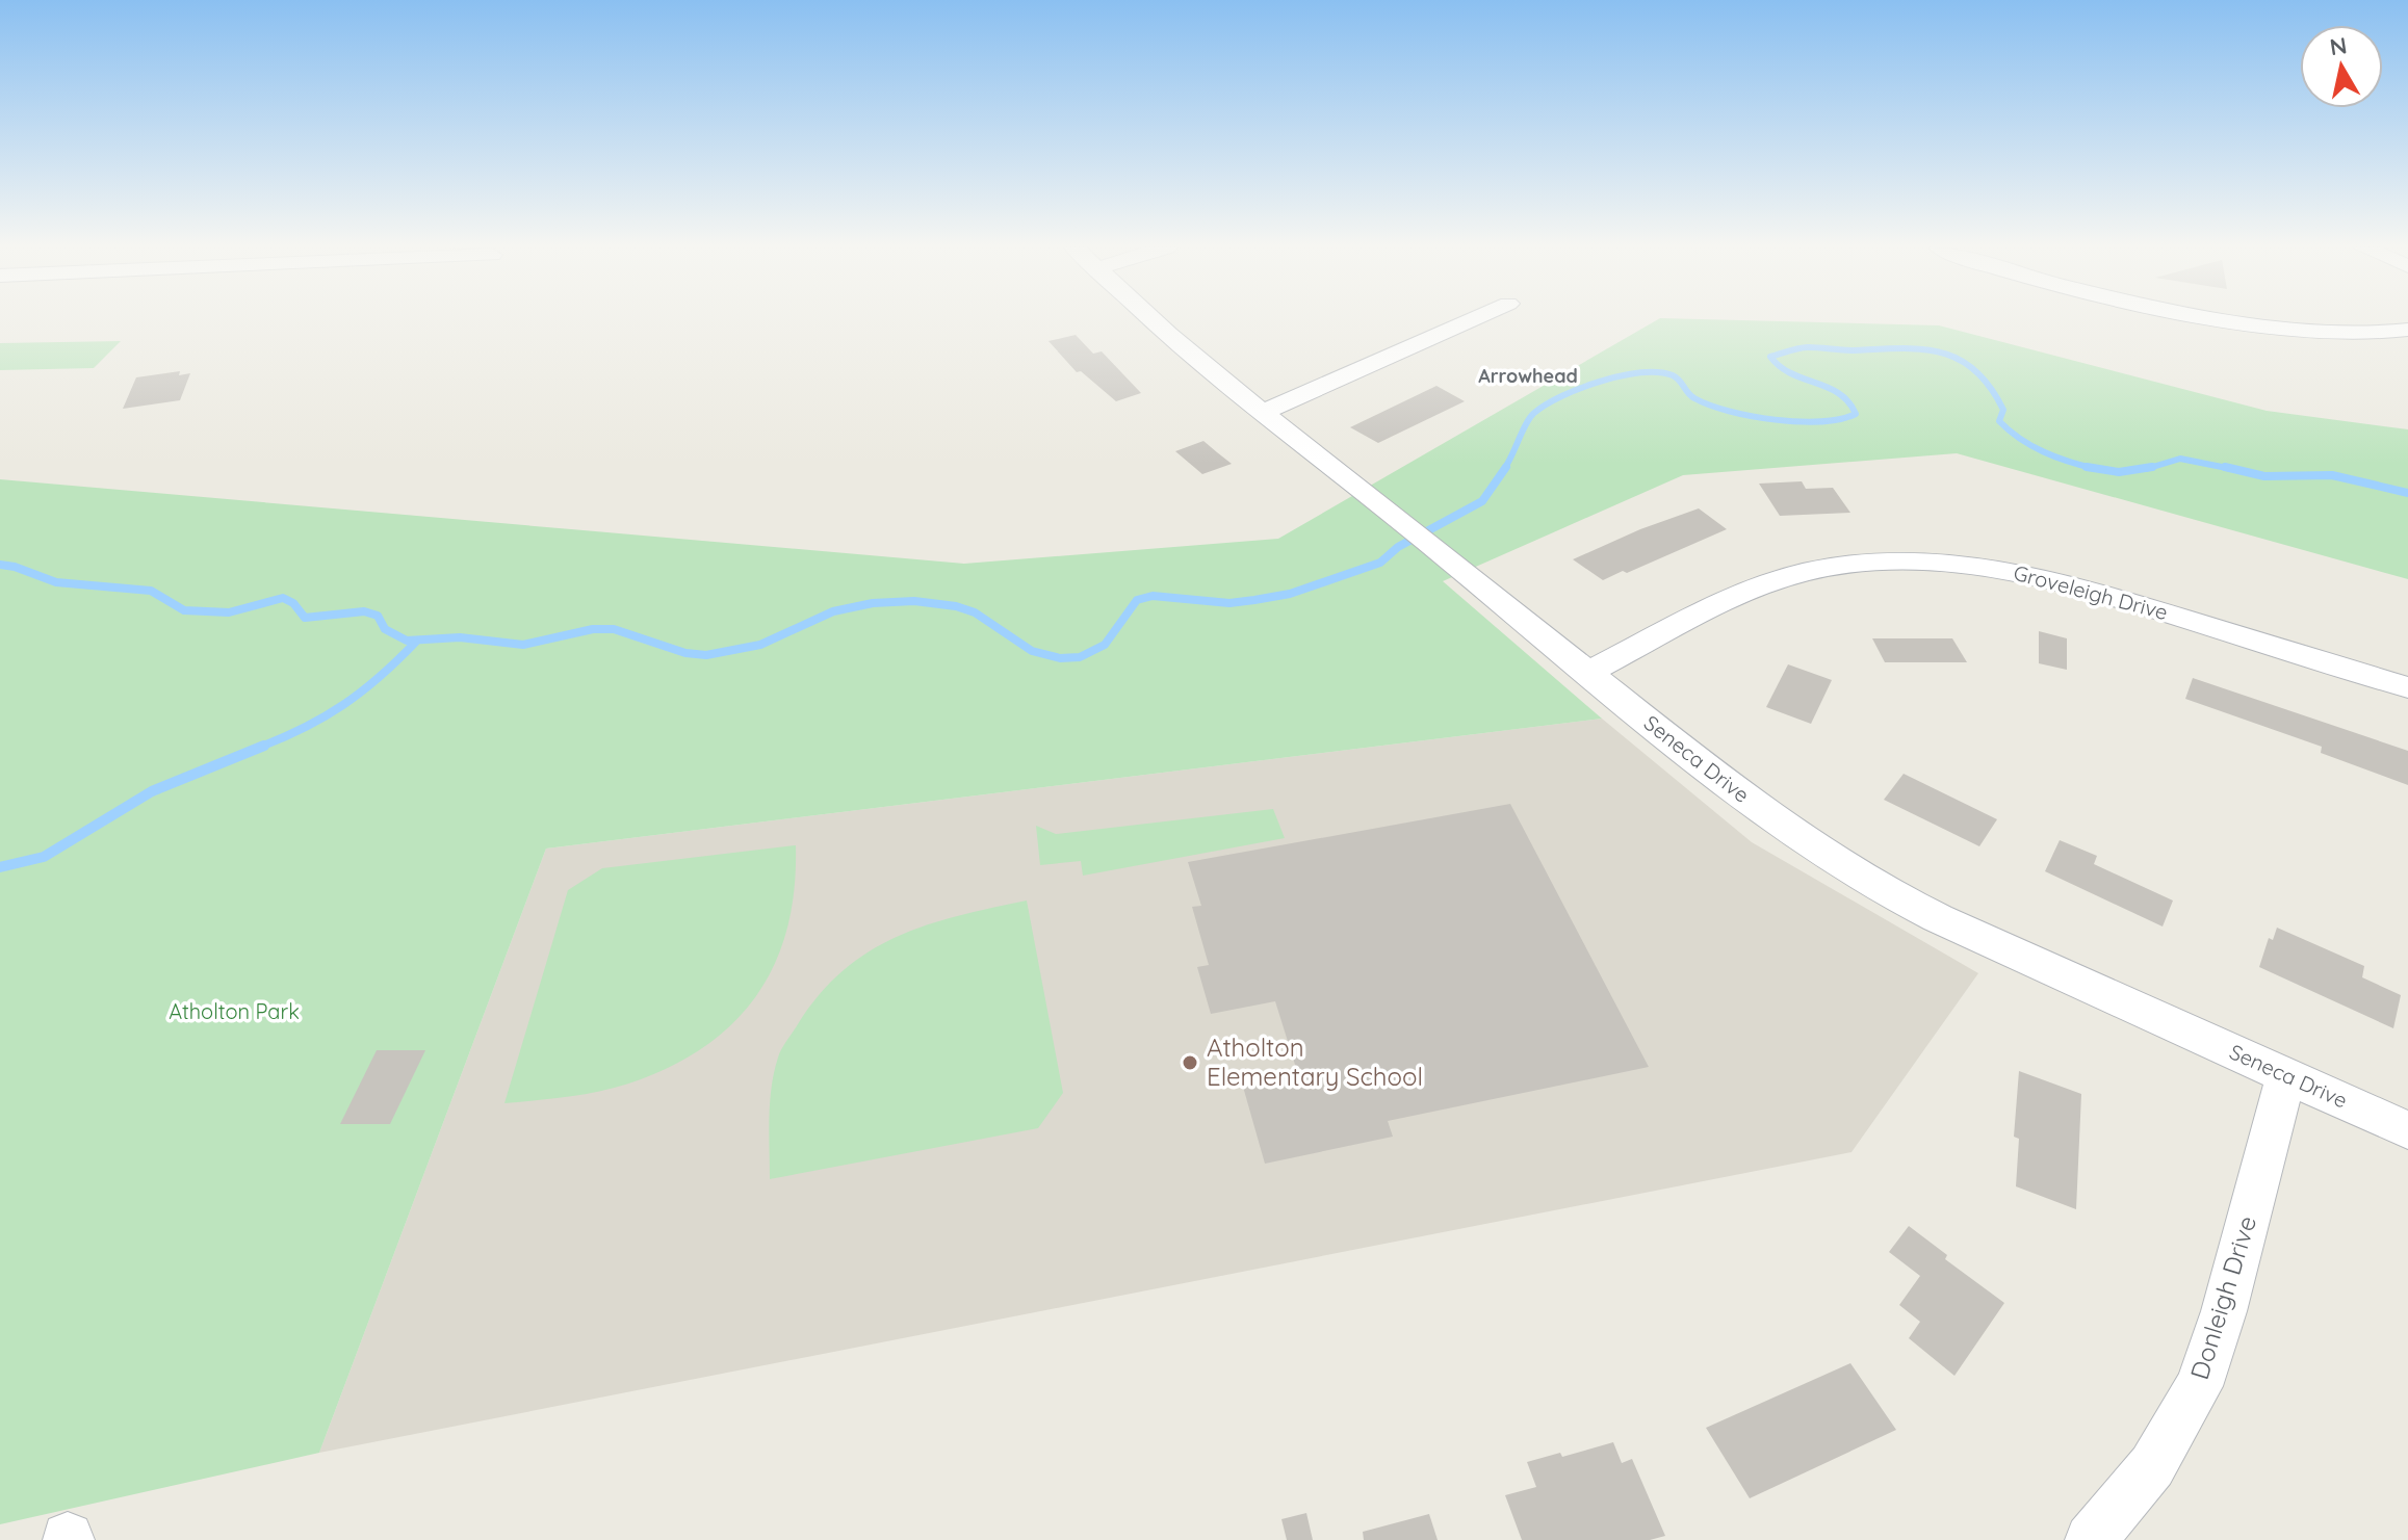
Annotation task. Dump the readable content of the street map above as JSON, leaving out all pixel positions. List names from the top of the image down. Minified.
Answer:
{"streets":{"street":["Groveleigh Drive","Seneca Drive","Donleigh Drive"]},"crossings":[["Groveleigh Drive","Seneca Drive"],["Seneca Drive","Donleigh Drive"]],"districts":["Arrowhead"],"parks":["Atholton Park"],"places":["Atholton Elementary School"],"north":"top"}
